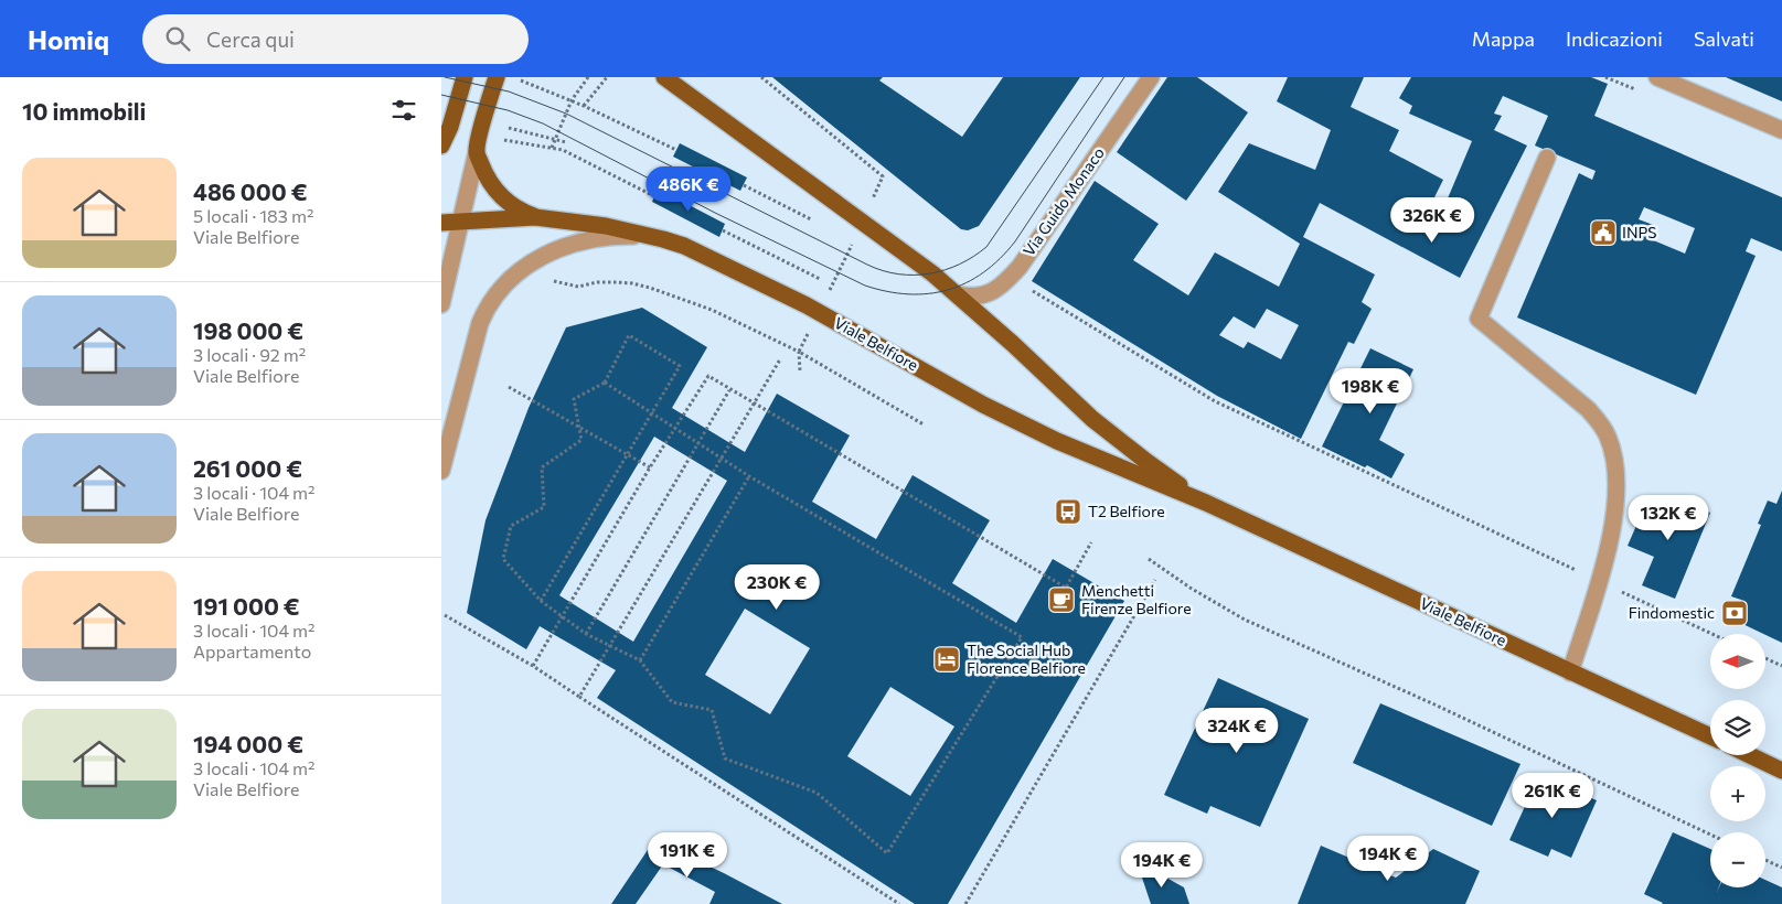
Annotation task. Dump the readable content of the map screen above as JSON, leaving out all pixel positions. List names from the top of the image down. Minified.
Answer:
{"streets":{"main road":["Viale Belfiore"],"street":["Via Guido Monaco"]},"crossings":[["Via Guido Monaco","Viale Belfiore"]],"places":{"public building":["INPS"],"bus stop":["T2 Belfiore"],"cafe":["Menchetti Firenze Belfiore"],"bank":["Findomestic"],"hotel":["The Social Hub Florence Belfiore"]},"north":"left","page":{"header":"Homiq","search":"Cerca qui","nav":["Mappa","Indicazioni","Salvati"],"heading":"10 immobili","list":[{"name":"486 000 €","note":"5 locali · 183 m² · Viale Belfiore"},{"name":"198 000 €","note":"3 locali · 92 m² · Viale Belfiore"},{"name":"261 000 €","note":"3 locali · 104 m² · Viale Belfiore"},{"name":"191 000 €","note":"3 locali · 104 m² · Appartamento"},{"name":"194 000 €","note":"3 locali · 104 m² · Viale Belfiore"}],"price":["486K €","326K €","198K €","132K €","230K €","324K €","261K €","191K €","194K €","194K €"],"map_buttons":["+","−"]}}
